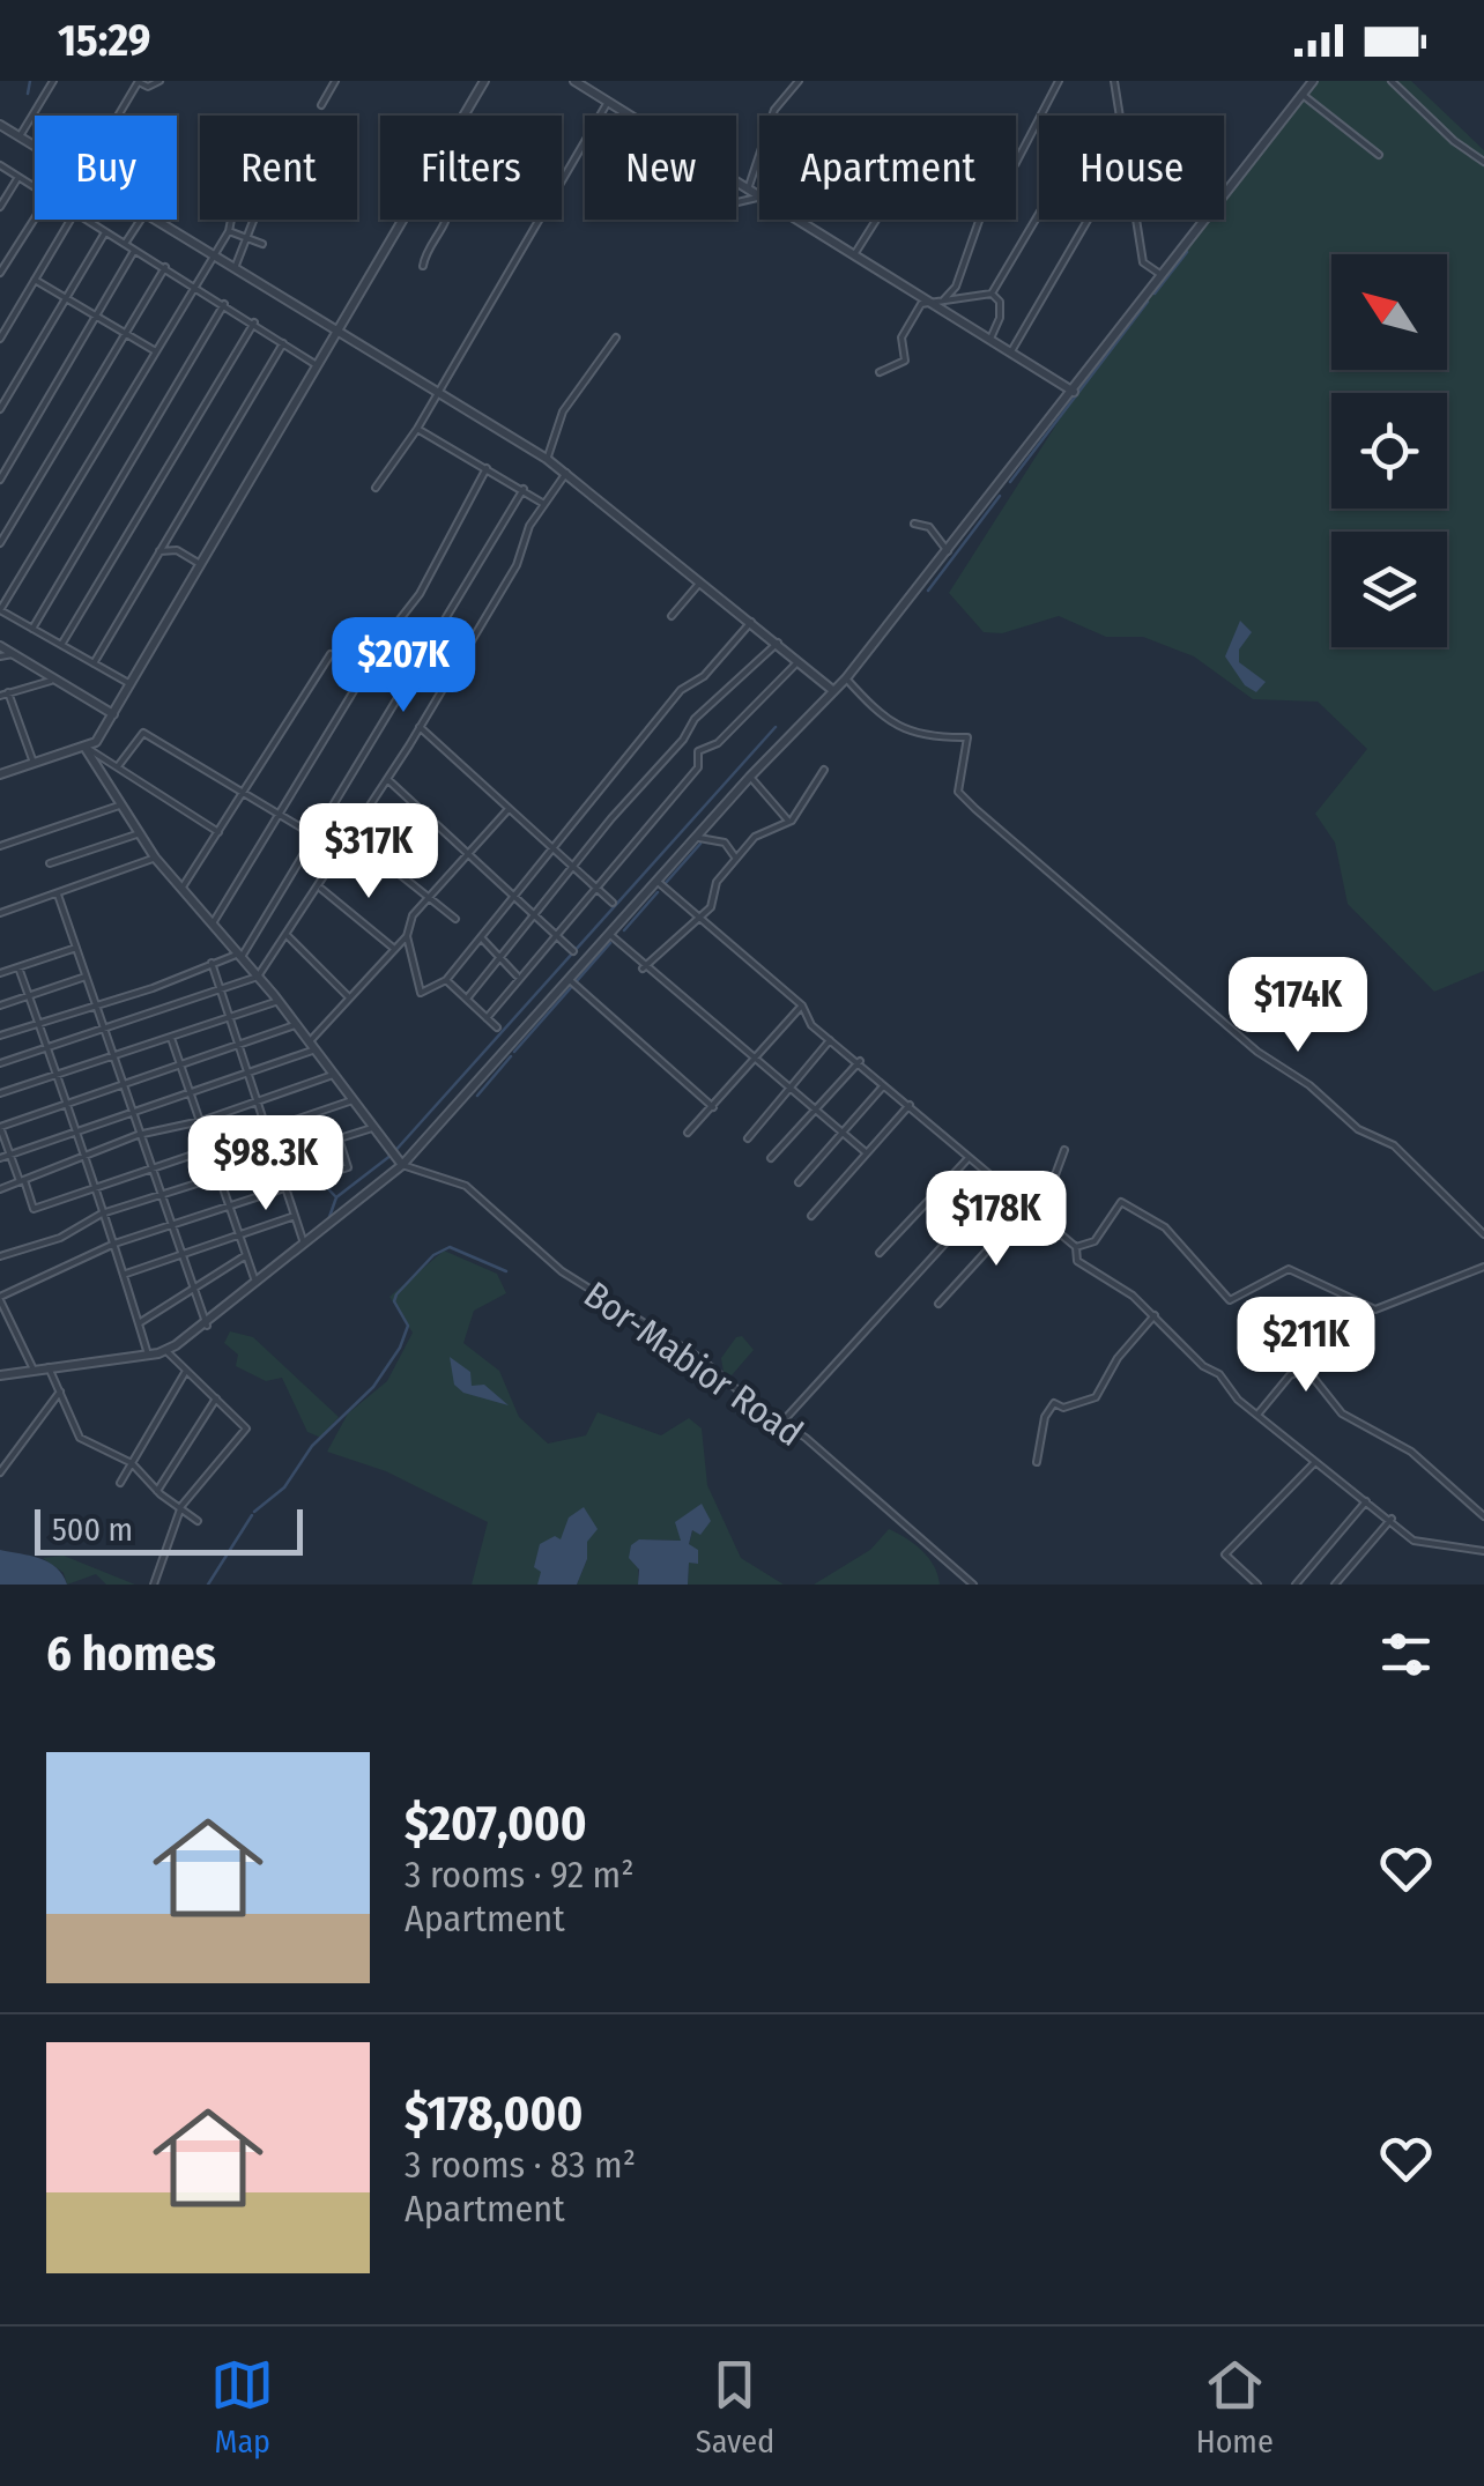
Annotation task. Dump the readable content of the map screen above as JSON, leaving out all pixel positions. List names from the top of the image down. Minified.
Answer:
{"streets":{"street":["Bor-Mabior Road"]},"scale_bar":"500 m","north":"top left","page":{"status":"15:29","chip":["Buy","Rent","Filters","New","Apartment","House"],"price":["$207K","$317K","$174K","$98.3K","$178K","$211K"],"scale":"500 m","heading":"6 homes","list":[{"name":"$207,000","note":"3 rooms · 92 m² · Apartment"},{"name":"$178,000","note":"3 rooms · 83 m² · Apartment"}],"tabs":["Map","Saved","Home"]}}
